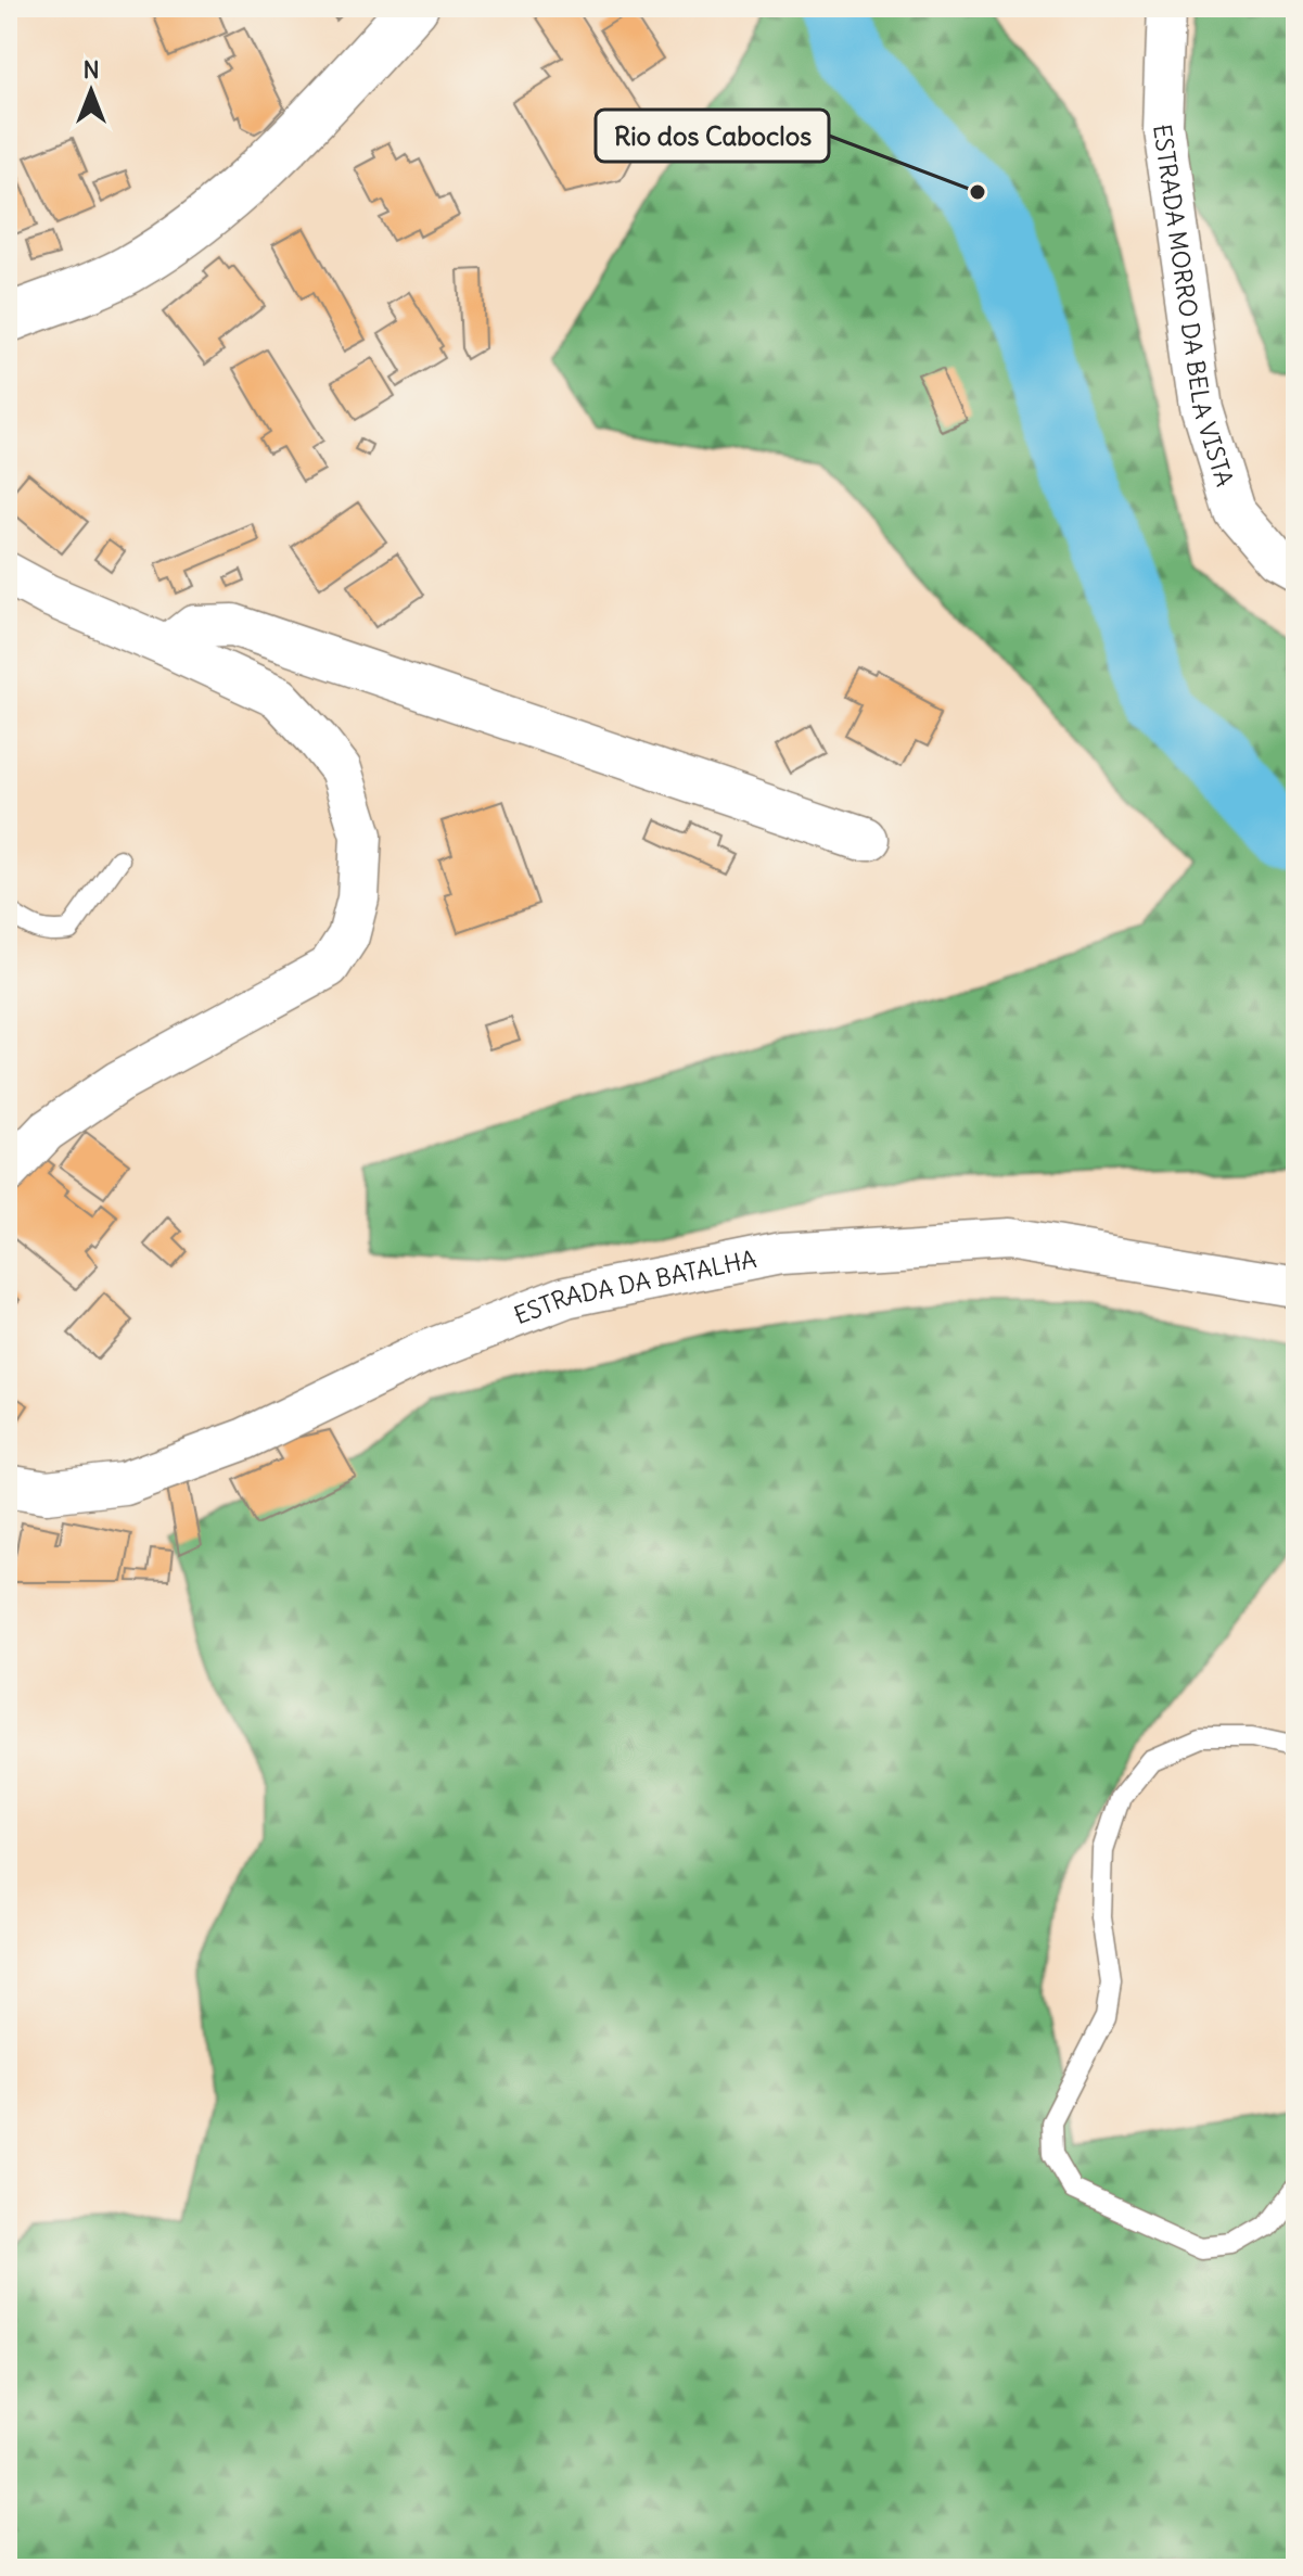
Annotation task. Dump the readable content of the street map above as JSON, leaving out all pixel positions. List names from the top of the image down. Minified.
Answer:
{"streets":{"street":["ESTRADA MORRO DA BELA VISTA","ESTRADA DA BATALHA"]},"places":["Rio dos Caboclos"],"north":"top"}
